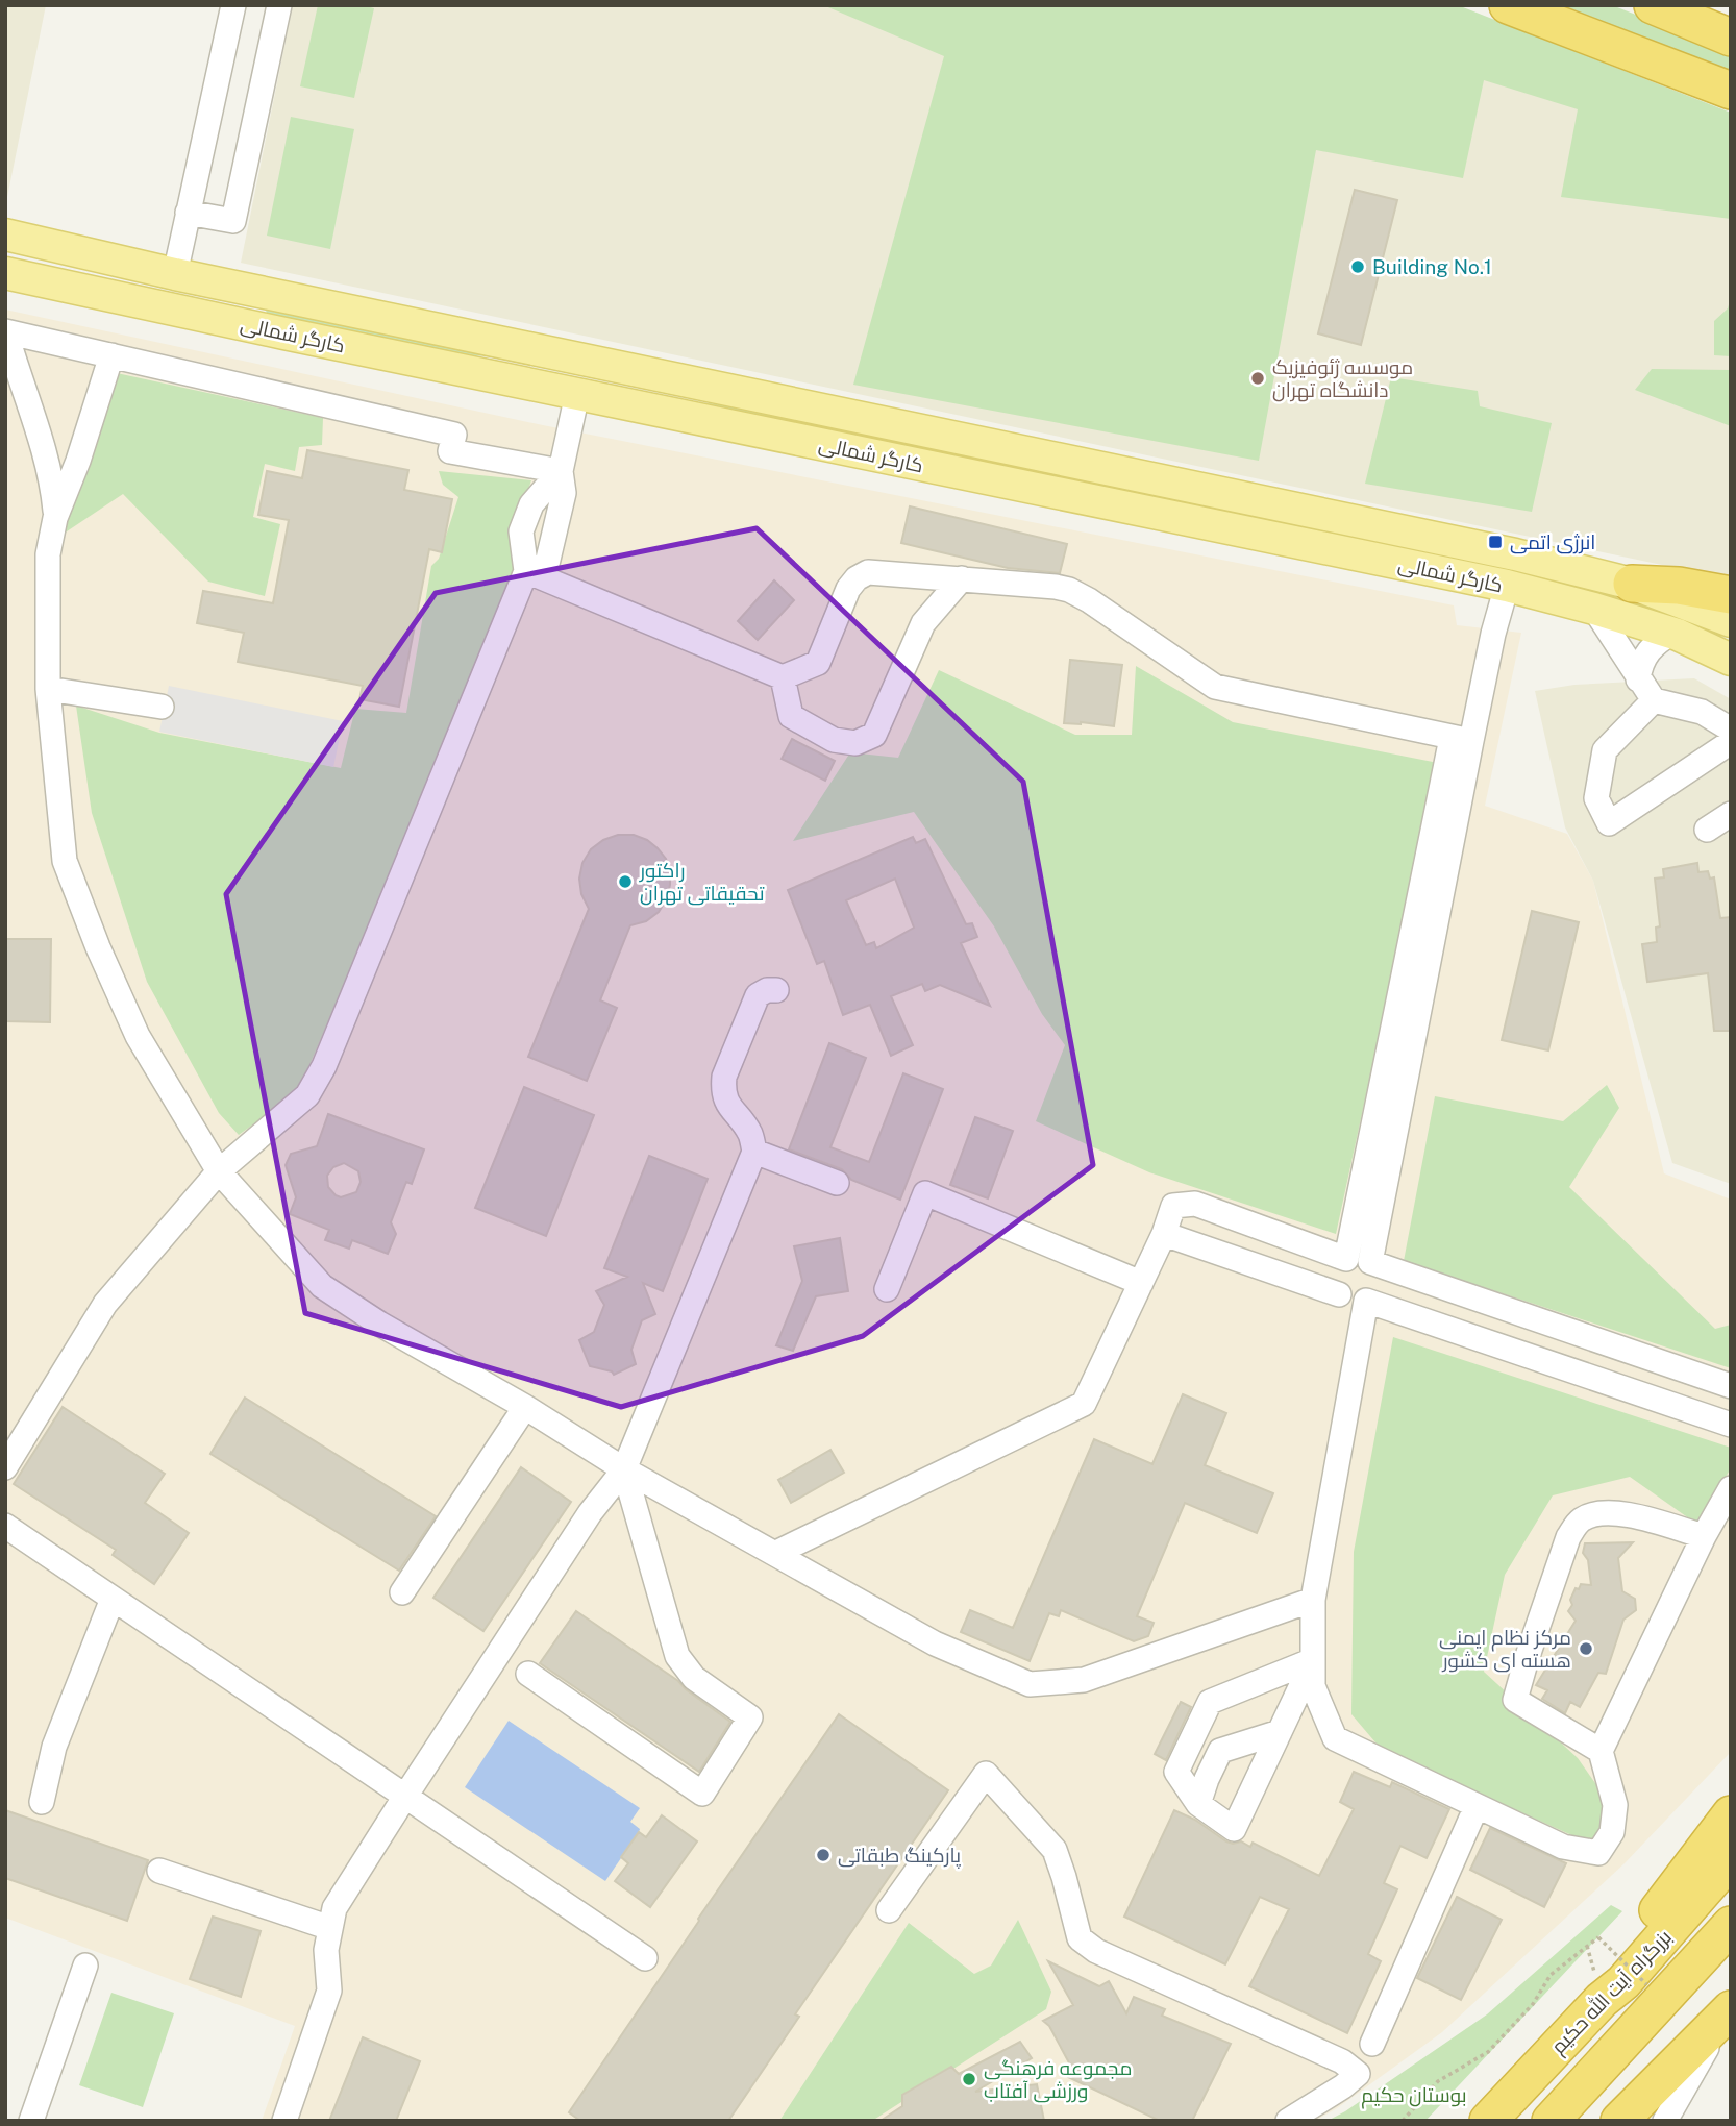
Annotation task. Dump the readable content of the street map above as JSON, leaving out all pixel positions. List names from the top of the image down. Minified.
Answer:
{"streets":{"highway":["بزرگراه آیت الله حکیم"],"main road":["کارگر شمالی"]},"parks":["بوستان حکیم"],"places":{"other":["Building No.1","موسسه ژئوفیزیک دانشگاه تهران","راکتور تحقیقاتی تهران","مرکز نظام ایمنی هسته ای کشور","پارکینگ طبقاتی","مجموعه فرهنگی ورزشی آفتاب"],"transit":["انرژی اتمی"]}}
